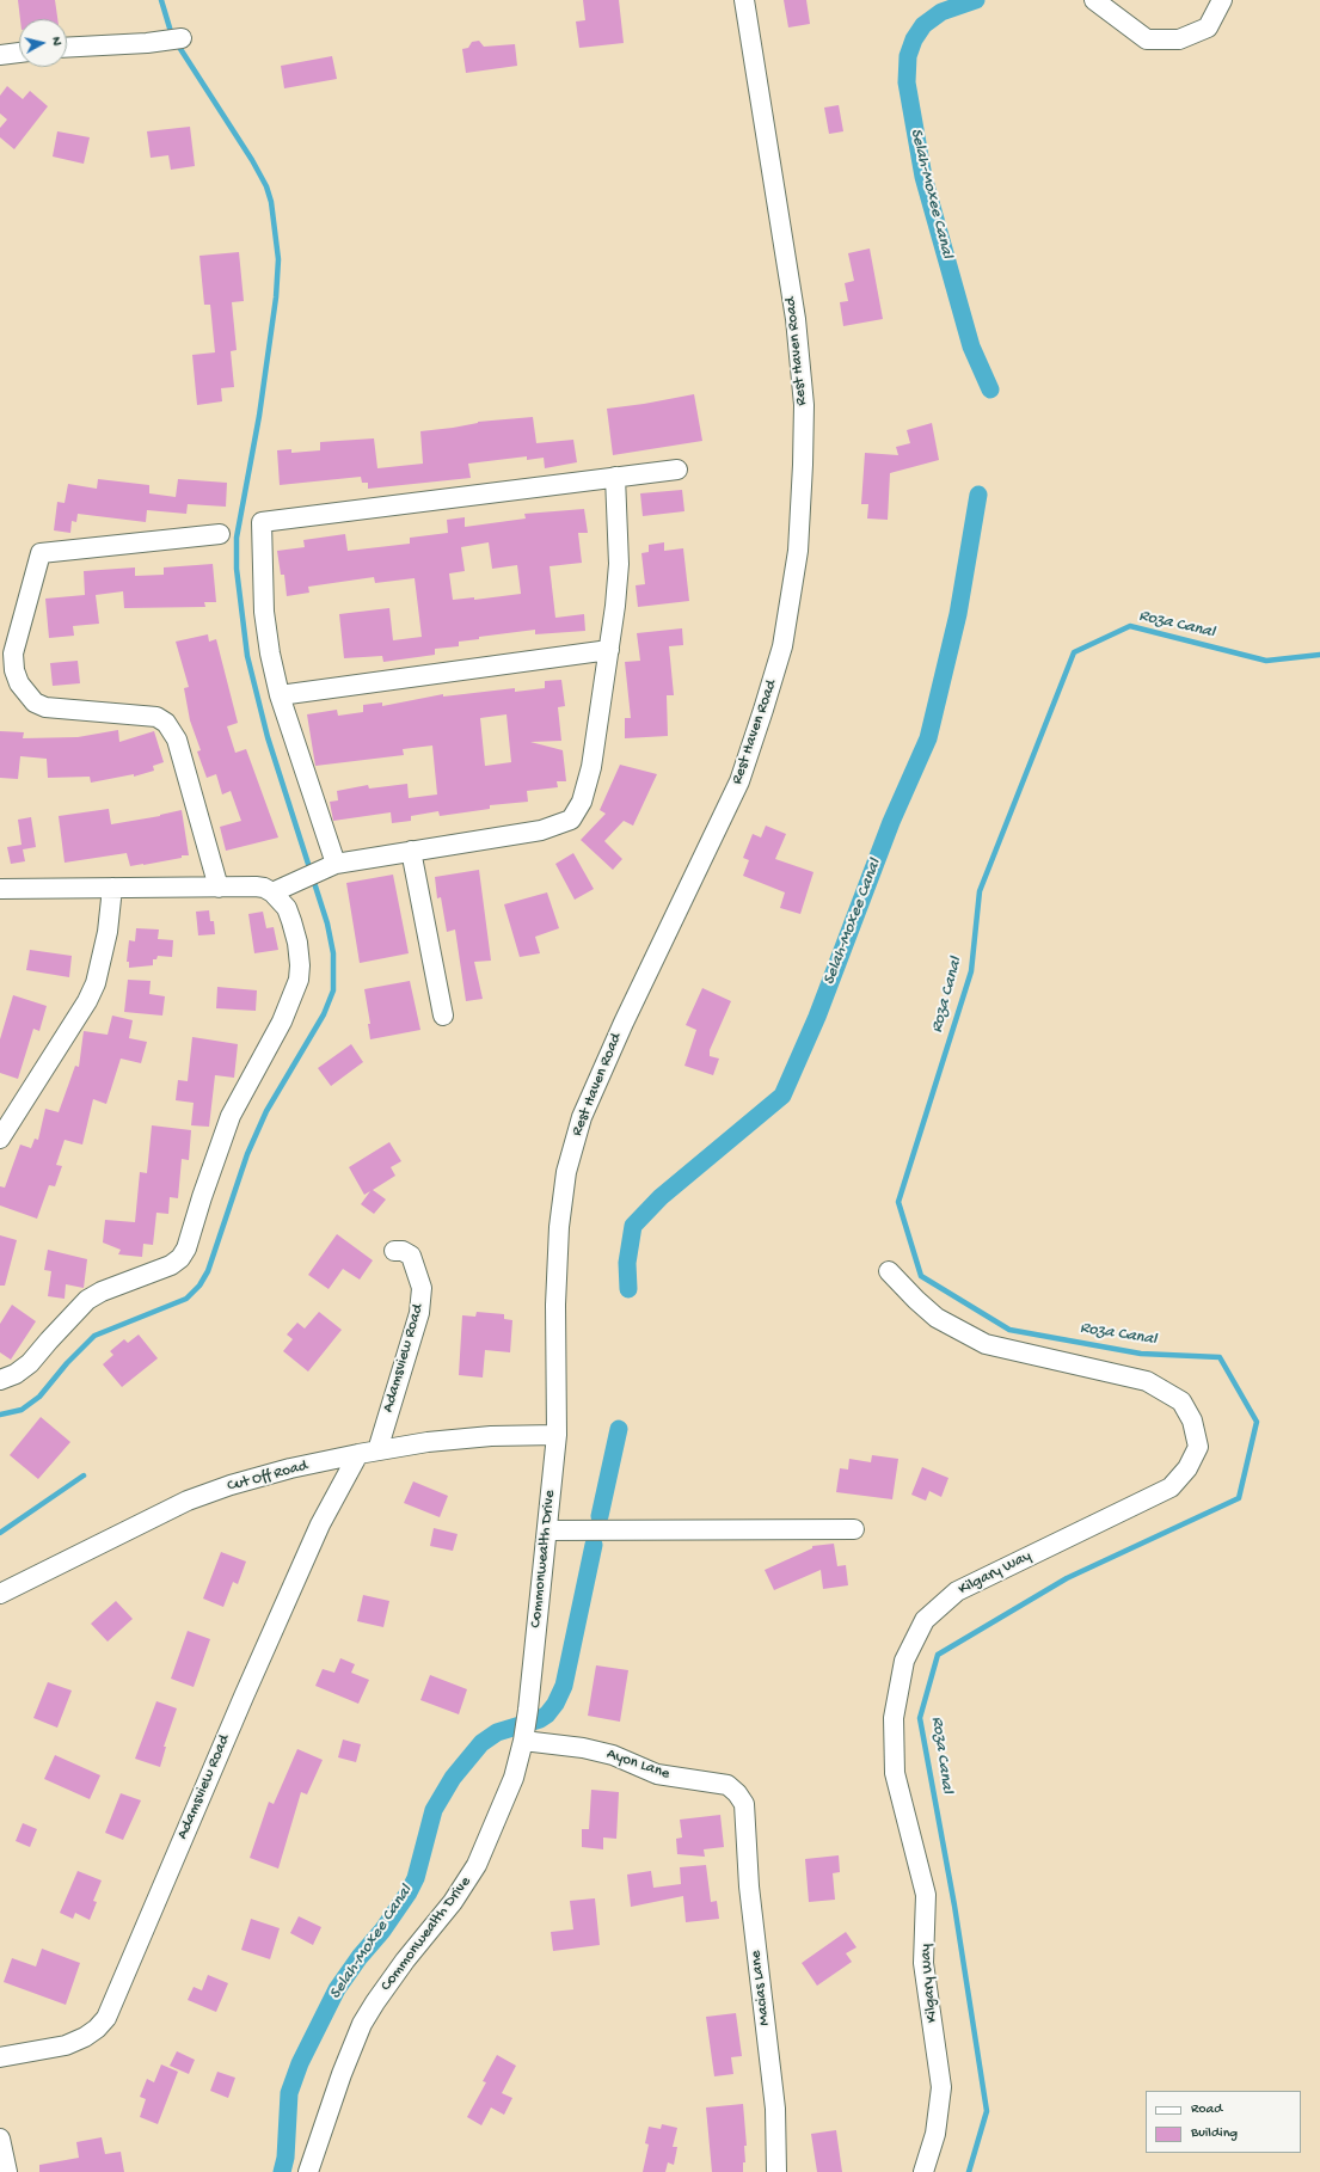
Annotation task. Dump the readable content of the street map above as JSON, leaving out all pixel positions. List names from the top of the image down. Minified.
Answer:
{"streets":{"street":["Rest Haven Road","Adamsview Road","Cut Off Road","Commonwealth Drive","Kilgary Way","Ayon Lane","Macias Lane"]},"crossings":[["Rest Haven Road","Cut Off Road"],["Rest Haven Road","Commonwealth Drive"],["Adamsview Road","Cut Off Road"],["Cut Off Road","Commonwealth Drive"],["Commonwealth Drive","Ayon Lane"],["Ayon Lane","Macias Lane"]],"water":["Selah-Moxee Canal","Roza Canal"],"legend":["Road","Building"],"north":"right"}
